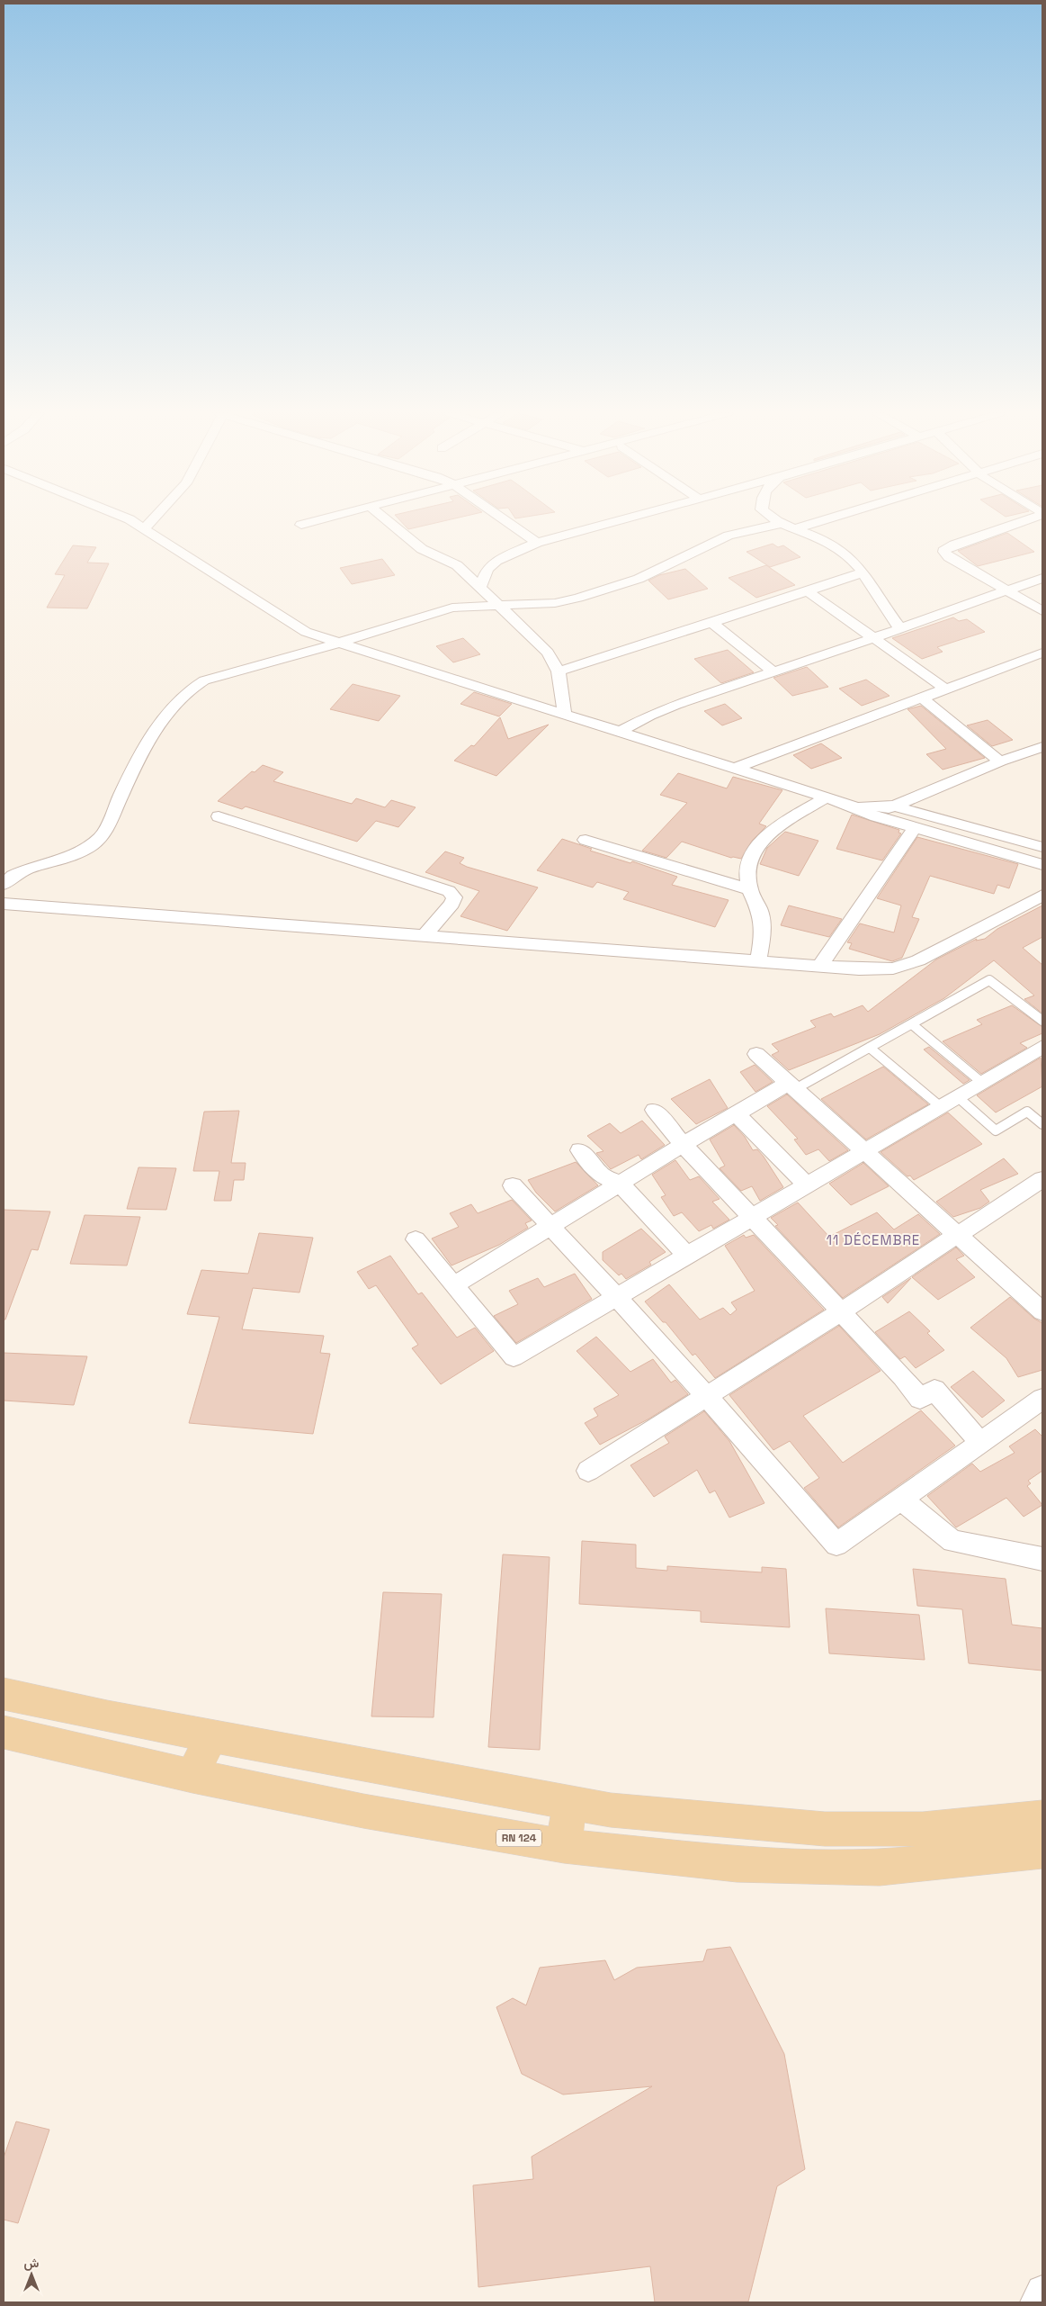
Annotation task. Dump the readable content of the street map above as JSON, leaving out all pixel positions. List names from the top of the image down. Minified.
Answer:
{"streets":{"main road":["RN 124"]},"districts":["11 DÉCEMBRE"],"north":"top"}
